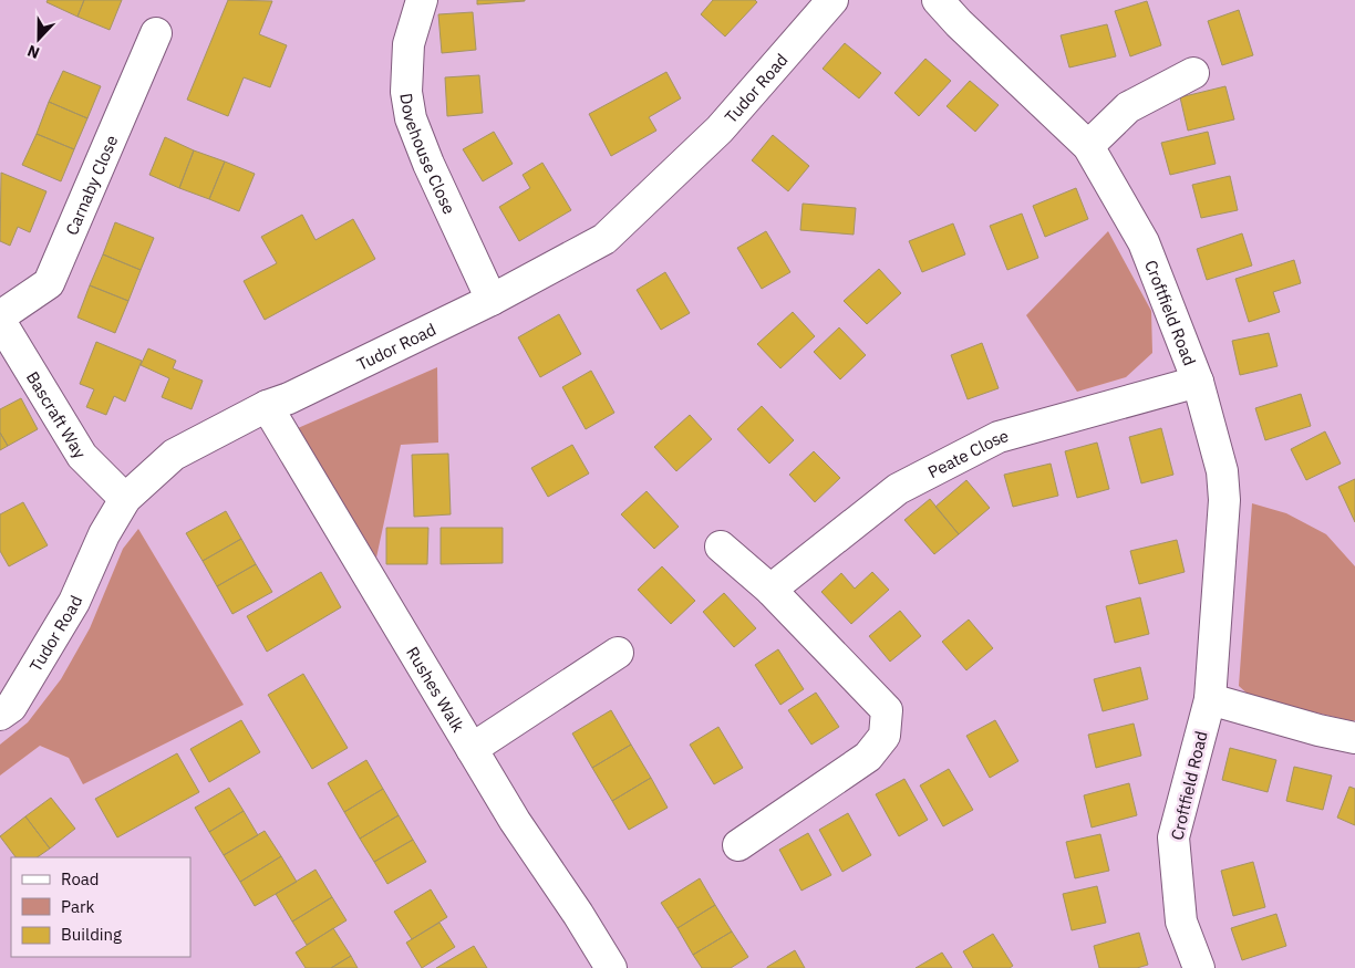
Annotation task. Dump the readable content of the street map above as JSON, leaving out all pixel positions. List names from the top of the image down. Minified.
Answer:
{"streets":{"street":["Tudor Road","Dovehouse Close","Carnaby Close","Croftfield Road","Bascraft Way","Peate Close","Rushes Walk"]},"crossings":[["Tudor Road","Dovehouse Close"],["Tudor Road","Bascraft Way"],["Tudor Road","Rushes Walk"],["Carnaby Close","Bascraft Way"],["Croftfield Road","Peate Close"]],"legend":["Road","Park","Building"],"north":"bottom"}
